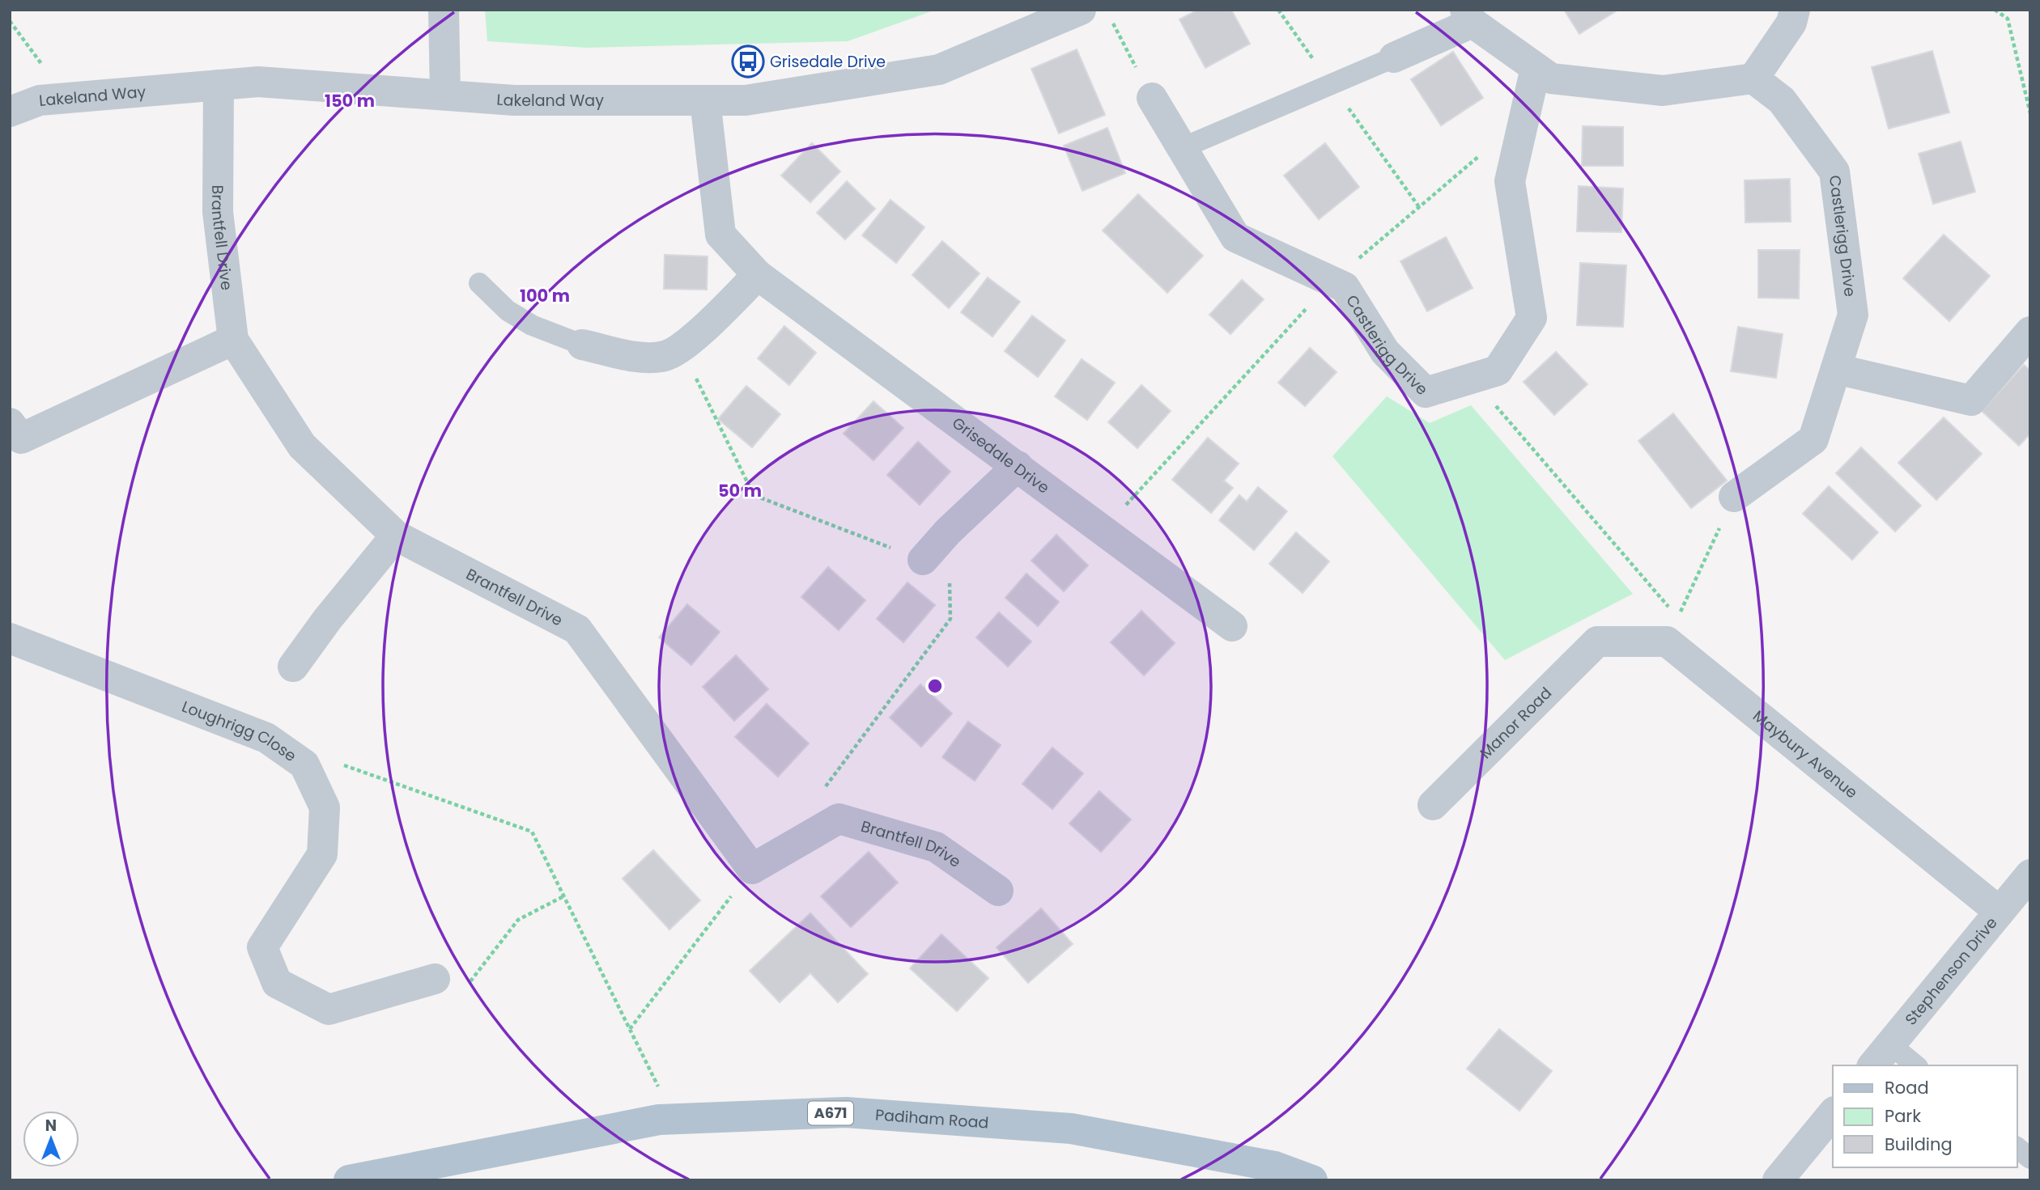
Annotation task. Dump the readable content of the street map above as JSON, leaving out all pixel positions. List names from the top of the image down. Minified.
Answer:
{"streets":{"main road":["A671","Padiham Road"],"street":["Lakeland Way","Castlerigg Drive","Brantfell Drive","Grisedale Drive","Manor Road","Loughrigg Close","Maybury Avenue","Stephenson Drive"]},"crossings":[["Lakeland Way","Brantfell Drive"],["Lakeland Way","Grisedale Drive"],["Manor Road","Maybury Avenue"],["Maybury Avenue","Stephenson Drive"]],"places":{"bus stop":["Grisedale Drive"]},"legend":["Road","Park","Building"],"north":"top","rings":["150 m","100 m","50 m"]}
